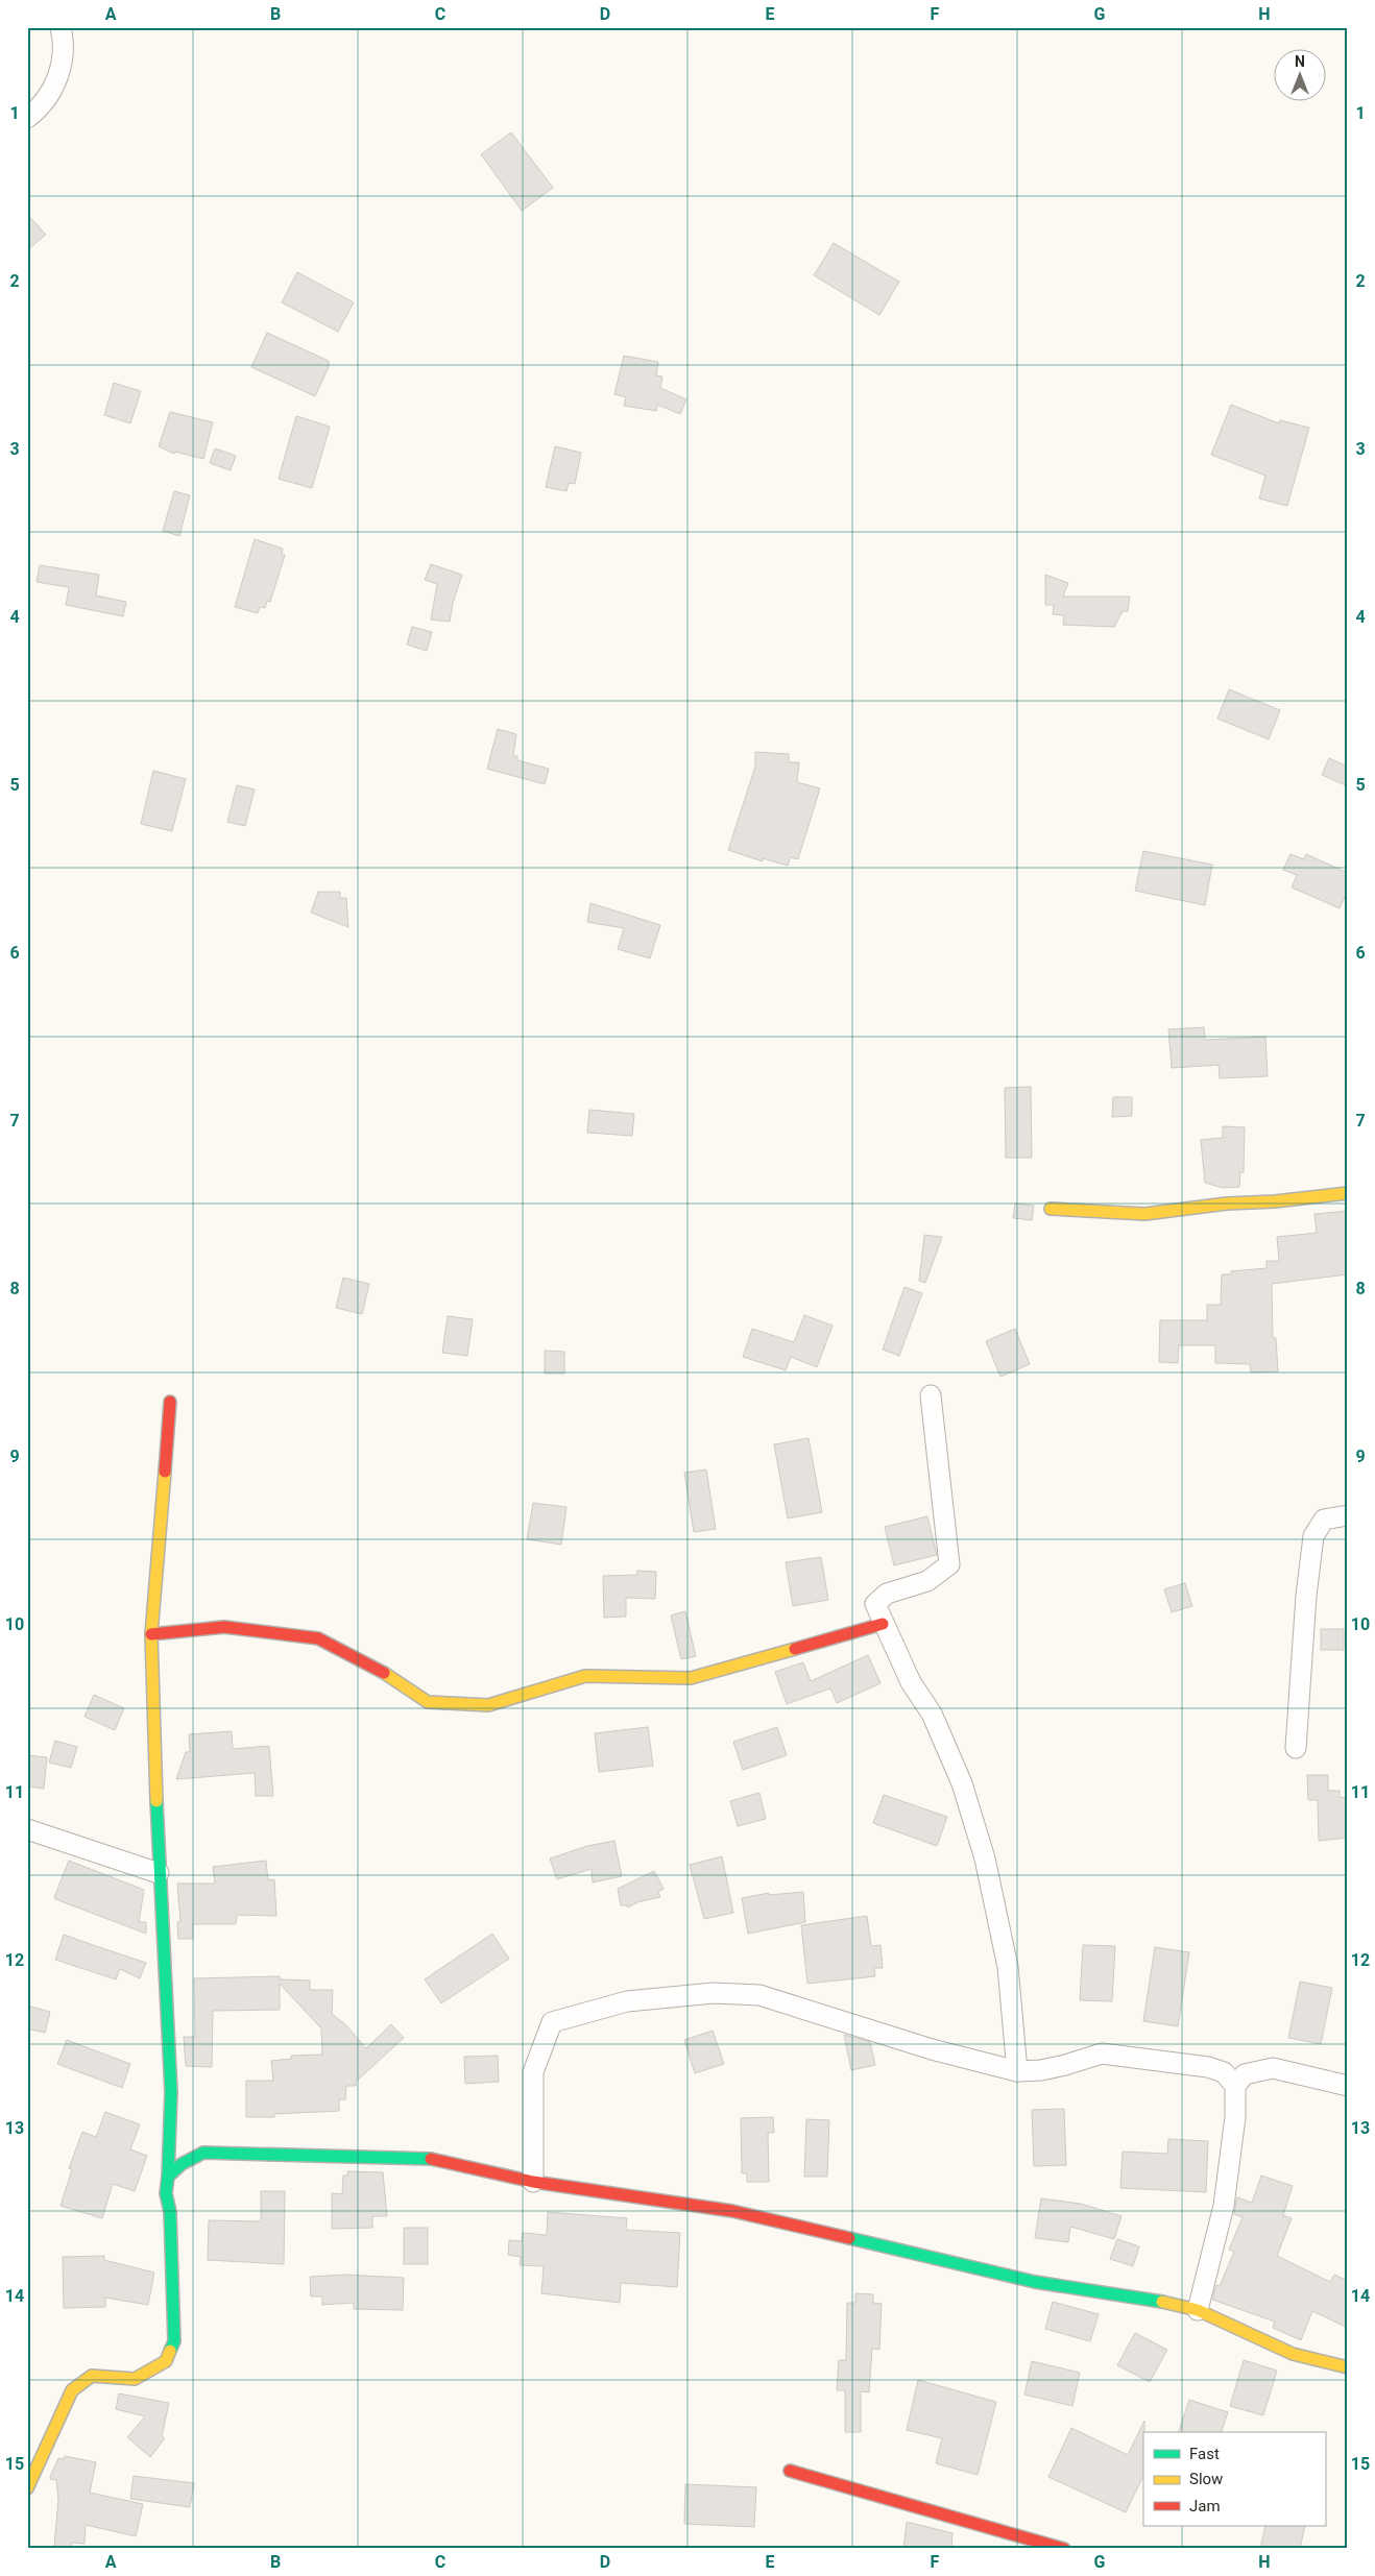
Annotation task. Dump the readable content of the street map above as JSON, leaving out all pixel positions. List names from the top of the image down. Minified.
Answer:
{"legend":["Fast","Slow","Jam"],"north":"top","grid":{"columns":["A","B","C","D","E","F","G","H"],"rows":["1","2","3","4","5","6","7","8","9","10","11","12","13","14","15"]}}
